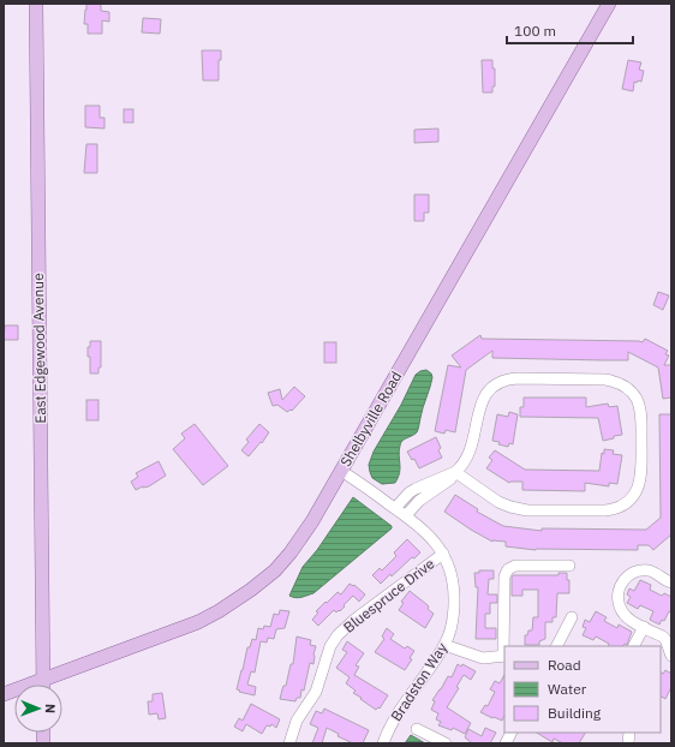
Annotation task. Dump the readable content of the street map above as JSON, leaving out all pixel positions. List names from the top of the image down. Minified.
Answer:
{"streets":{"main road":["East Edgewood Avenue","Shelbyville Road"],"street":["Bluespruce Drive","Bradston Way"]},"crossings":[["East Edgewood Avenue","Shelbyville Road"],["Shelbyville Road","Bradston Way"],["Bluespruce Drive","Bradston Way"]],"legend":["Road","Water","Building"],"scale_bar":"100 m","north":"right"}
